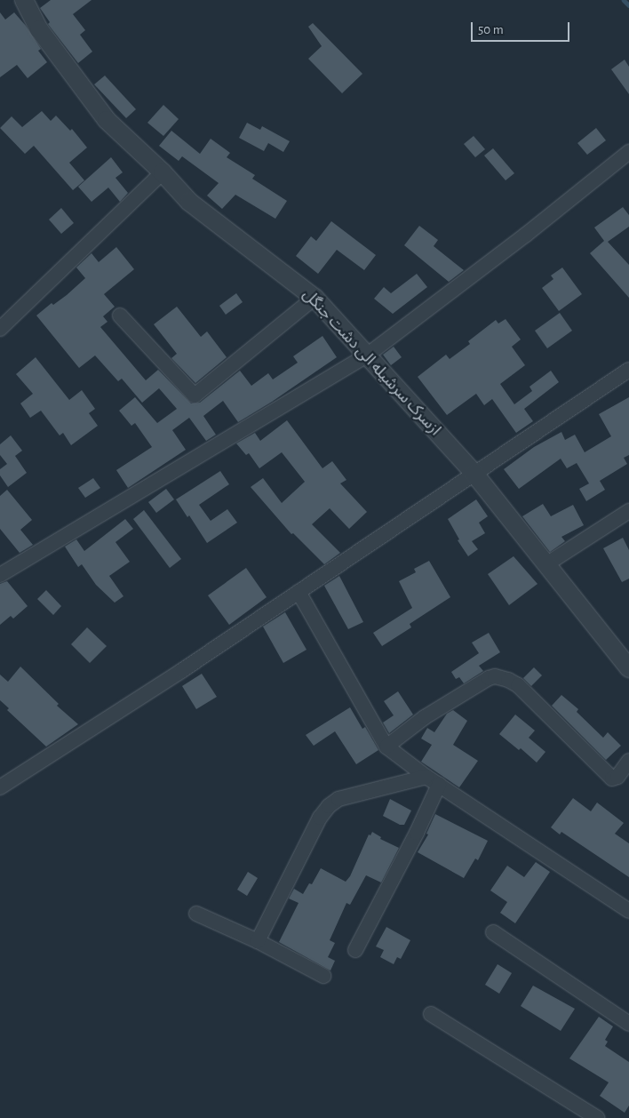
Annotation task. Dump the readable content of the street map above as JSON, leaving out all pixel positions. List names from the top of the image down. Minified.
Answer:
{"streets":{"street":["ازسرک سرشیله الی دشت جنگل"]},"scale_bar":"50 m"}
